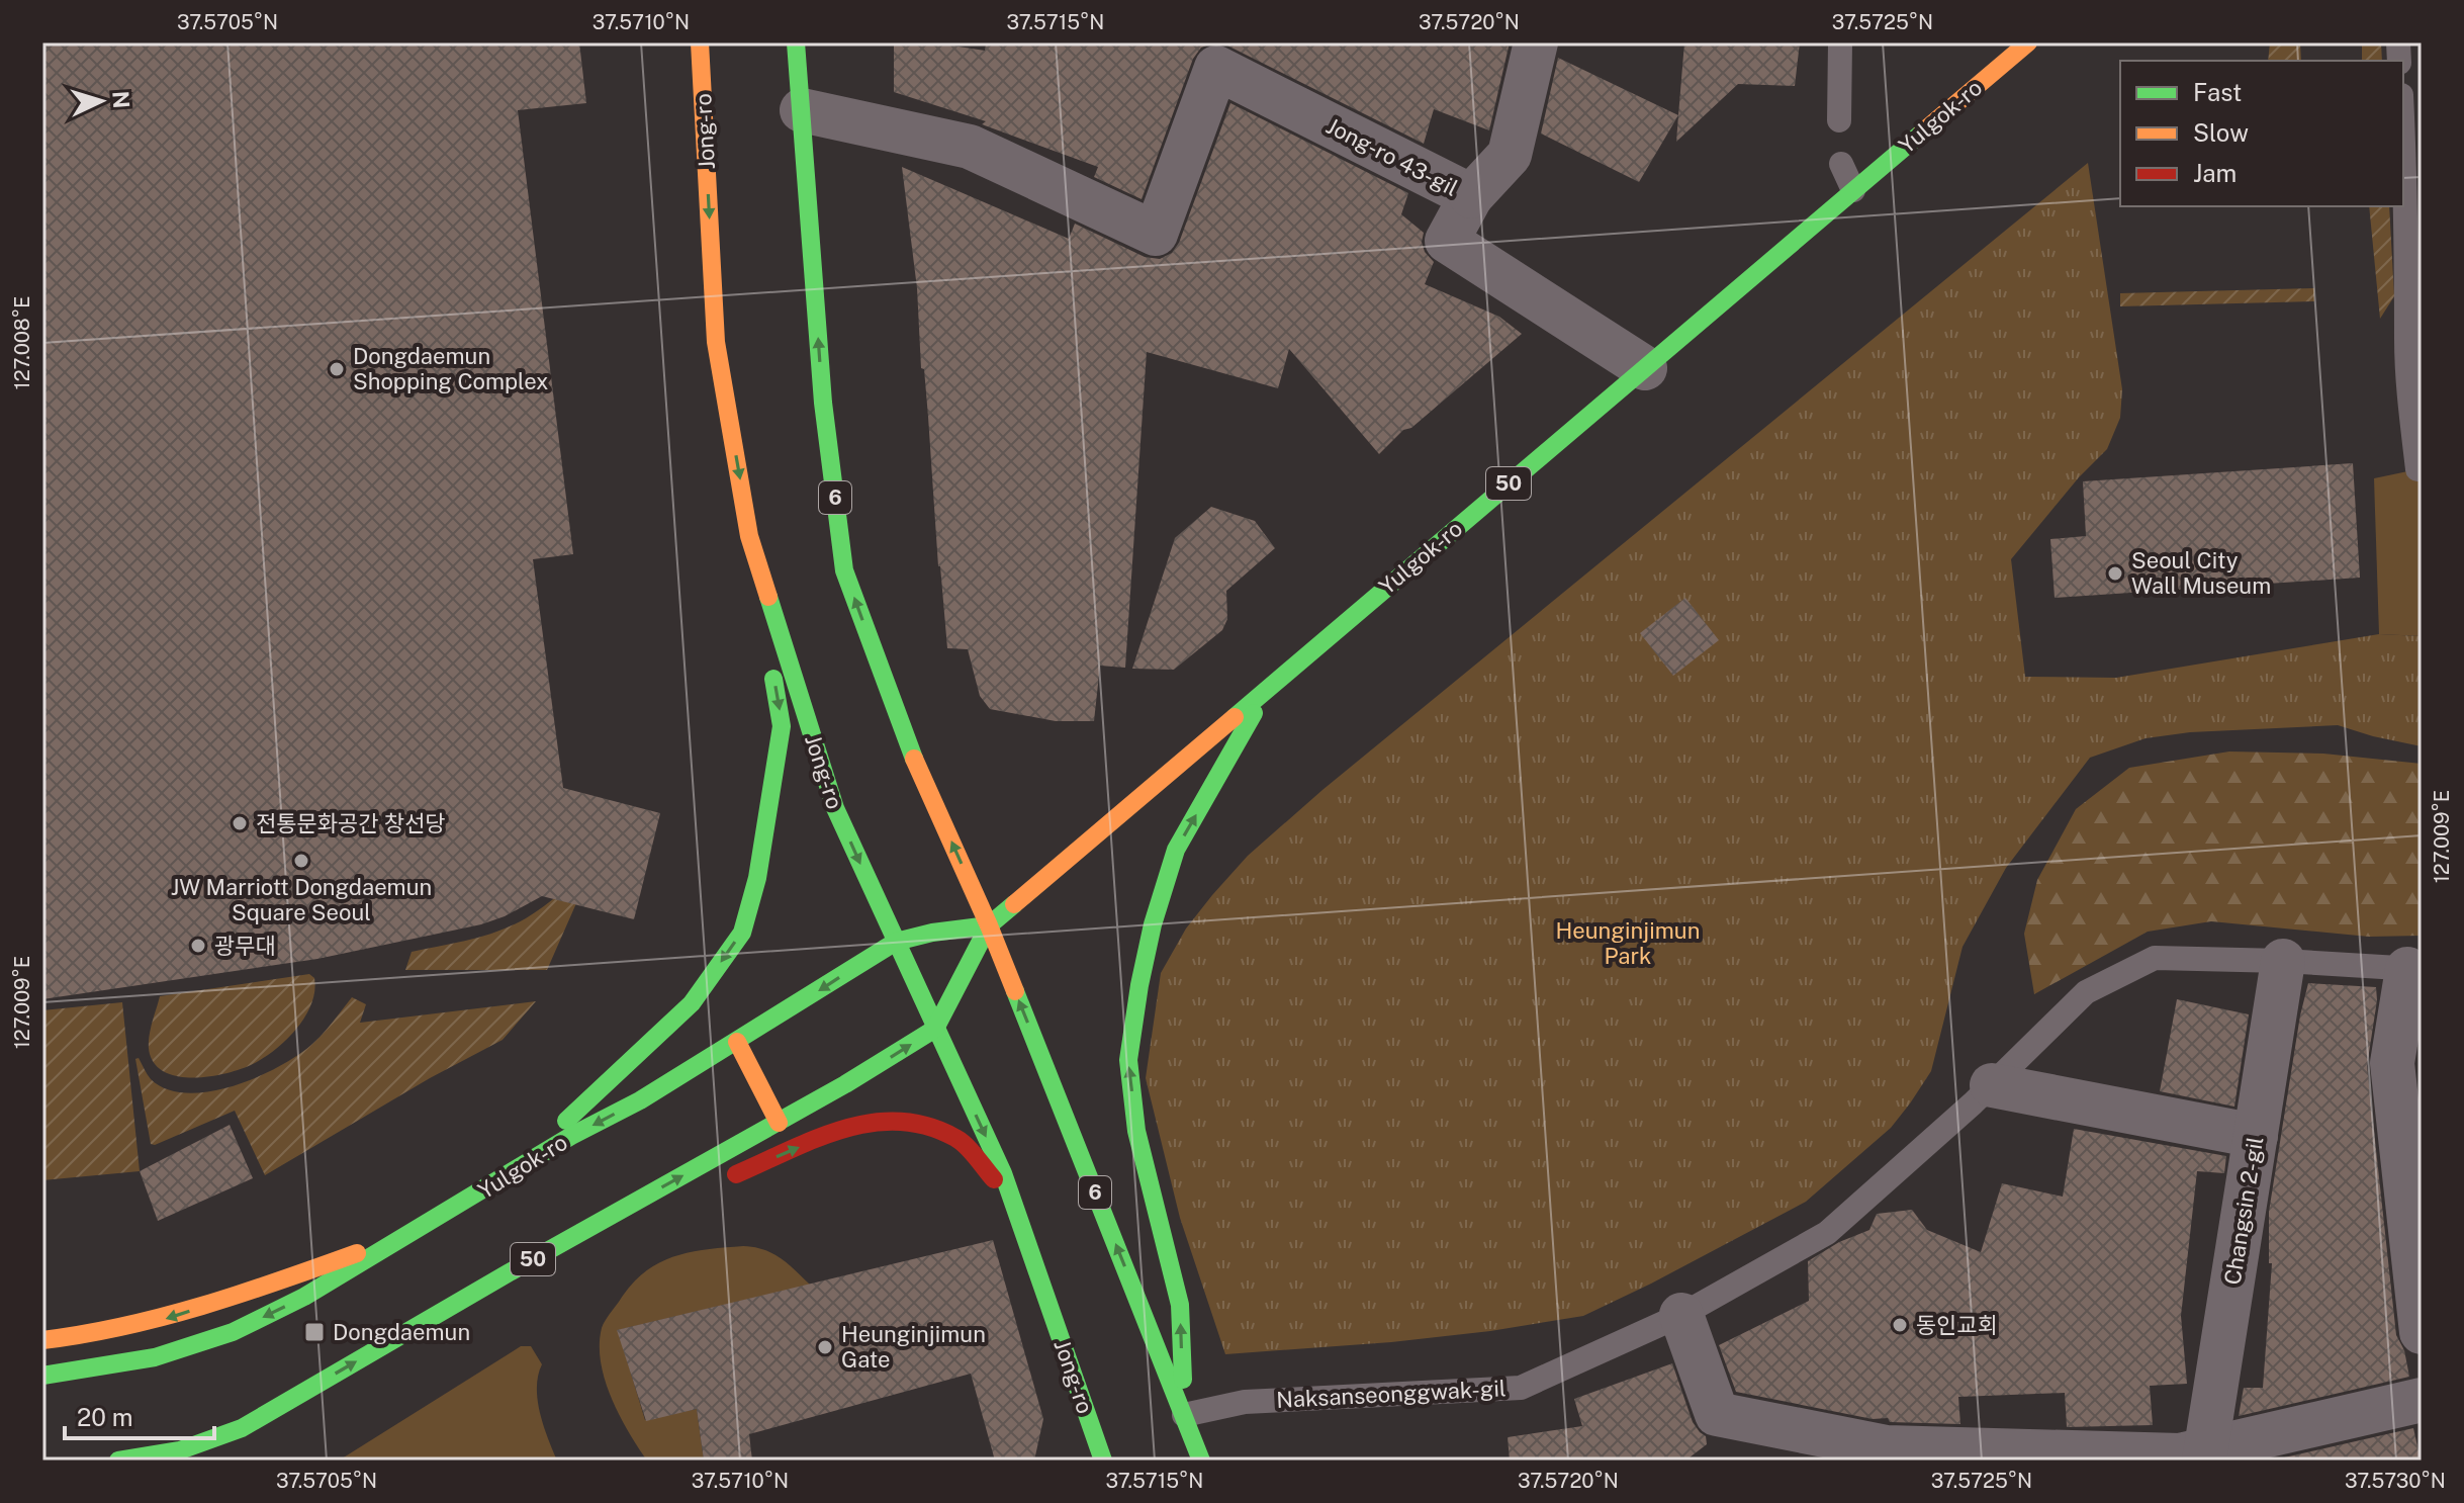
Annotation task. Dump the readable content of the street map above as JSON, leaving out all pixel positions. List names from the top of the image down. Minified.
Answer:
{"streets":{"main road":["Yulgok-ro","Jong-ro","50","6"],"street":["Jong-ro 43-gil","Changsin 2-gil"],"lane":["Naksanseonggwak-gil"]},"crossings":[["Yulgok-ro","Jong-ro"],["Yulgok-ro","Jong-ro 43-gil"],["Yulgok-ro","50"],["Yulgok-ro","6"],["Jong-ro","50"],["Jong-ro 43-gil","6"],["6","Naksanseonggwak-gil"],["Changsin 2-gil","Naksanseonggwak-gil"]],"parks":["Heunginjimun Park"],"places":{"other":["Dongdaemun Shopping Complex","Seoul City Wall Museum","전통문화공간 창선당","JW Marriott Dongdaemun Square Seoul","광무대","동인교회","Heunginjimun Gate"],"transit":["Dongdaemun"]},"legend":["Fast","Slow","Jam"],"scale_bar":"20 m","north":"right","coordinates":["37.5705°N","37.5710°N","37.5715°N","37.5720°N","37.5725°N","127.008°E","127.009°E","37.5730°N"]}
